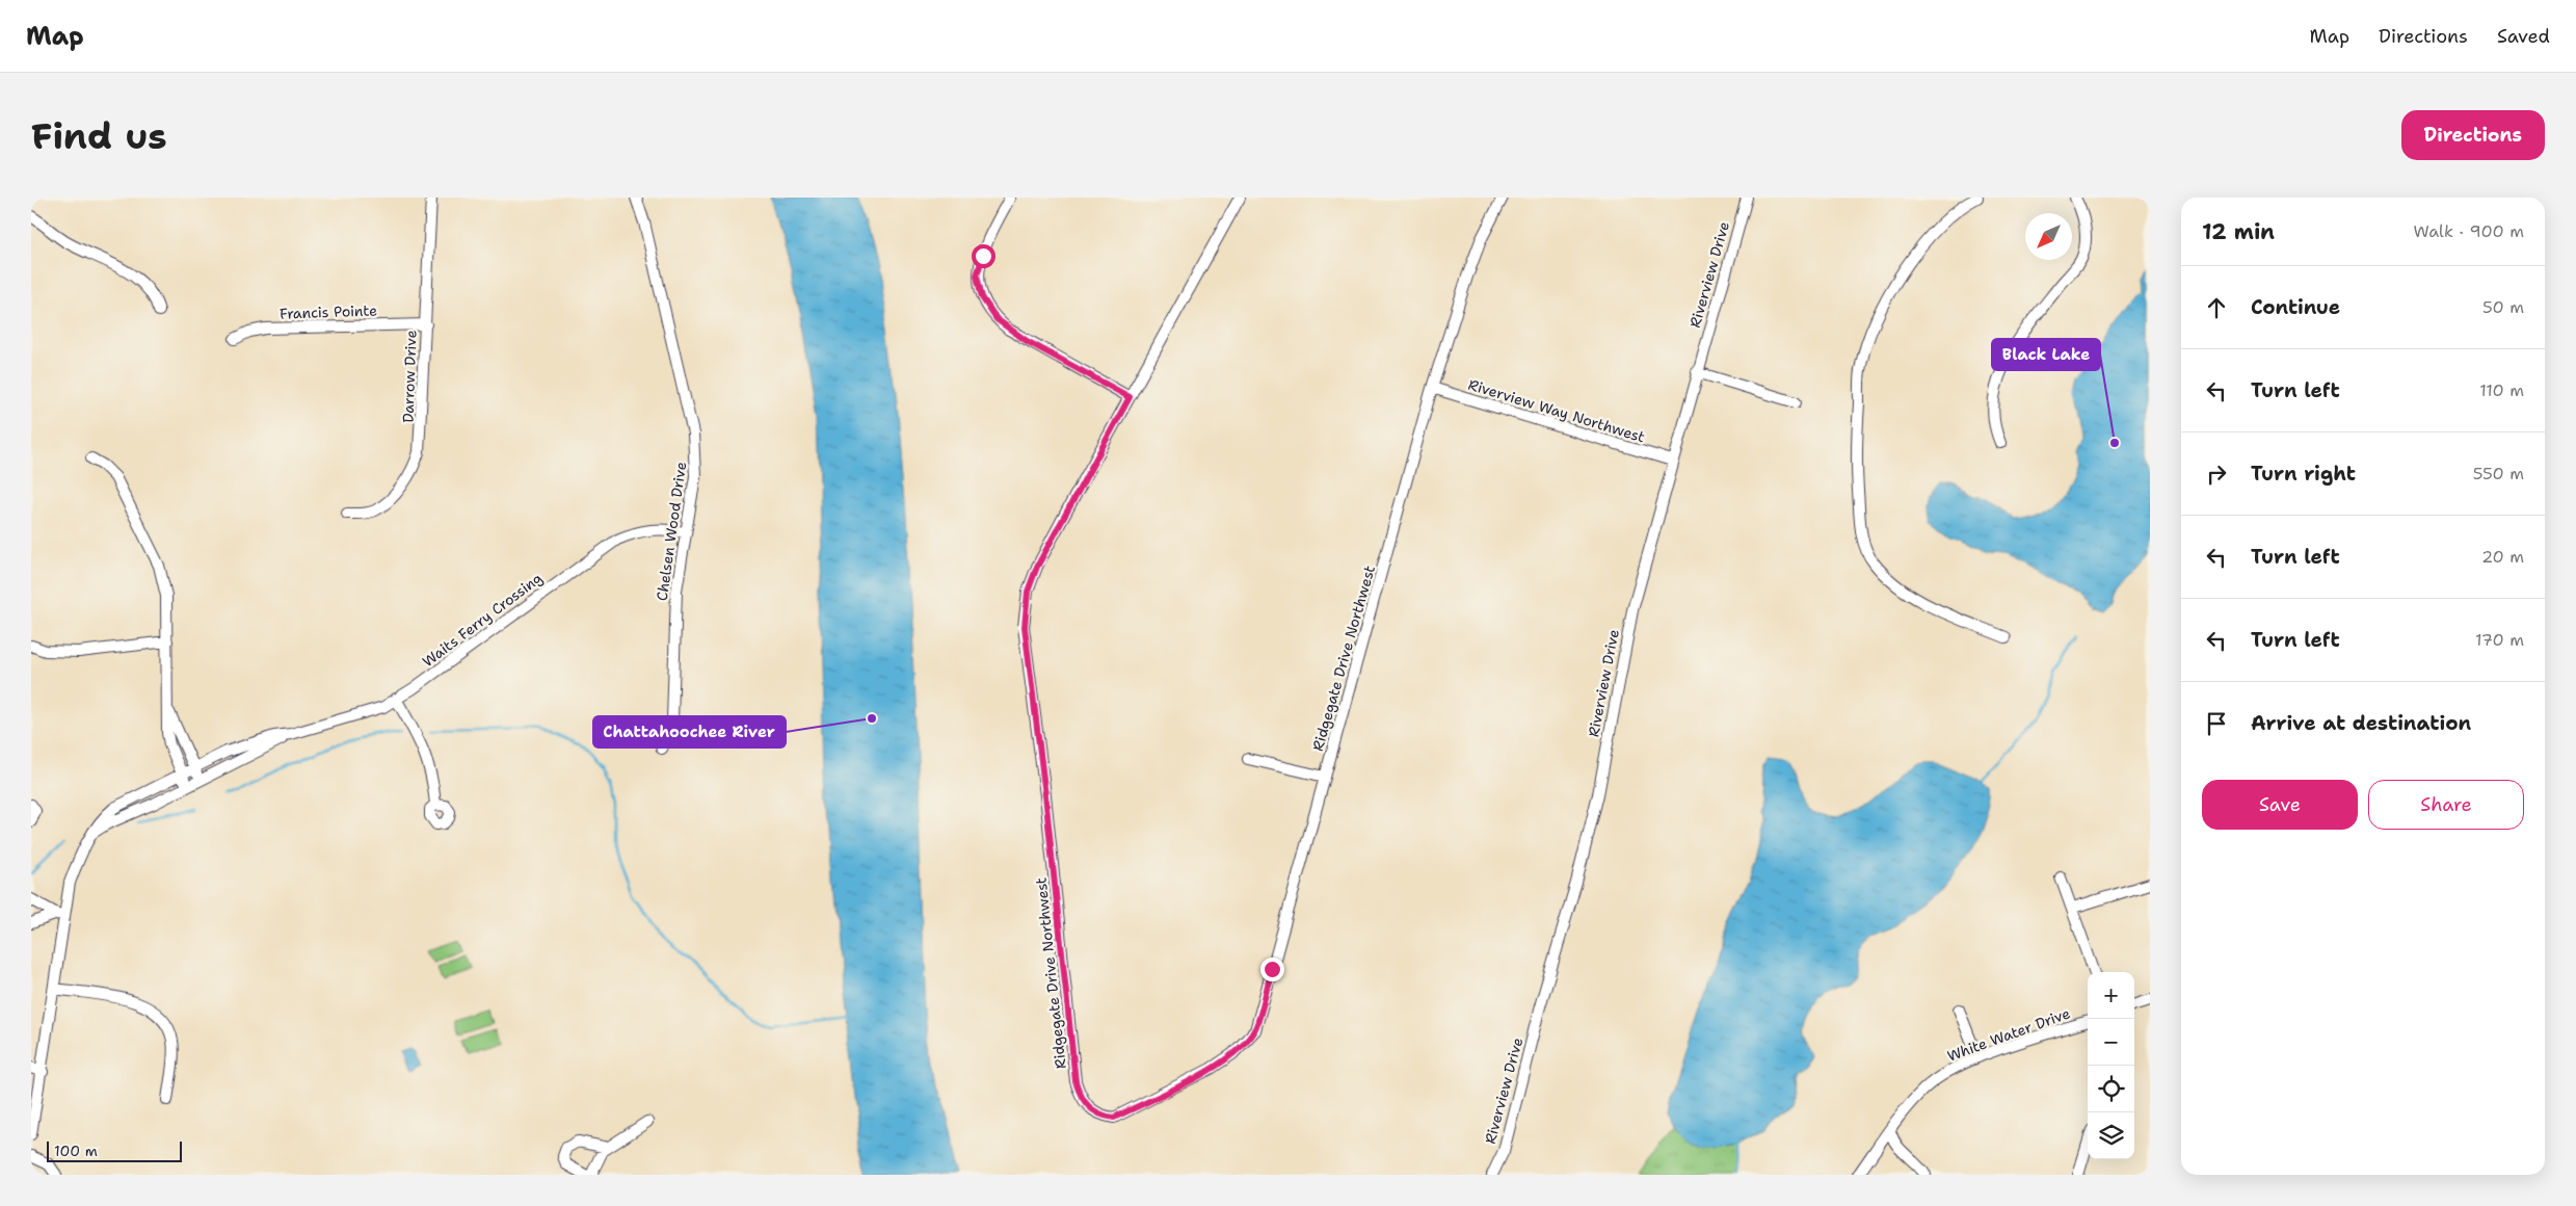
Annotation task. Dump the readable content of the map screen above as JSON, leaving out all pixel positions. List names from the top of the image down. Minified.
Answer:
{"streets":{"street":["Riverview Drive","Francis Pointe","Darrow Drive","Riverview Way Northwest","Chelsen Wood Drive","Waits Ferry Crossing","Ridgegate Drive Northwest","White Water Drive"]},"crossings":[["Riverview Drive","Riverview Way Northwest"],["Francis Pointe","Darrow Drive"],["Riverview Way Northwest","Ridgegate Drive Northwest"],["Chelsen Wood Drive","Waits Ferry Crossing"]],"places":["Black Lake","Chattahoochee River"],"scale_bar":"100 m","north":"bottom left","page":{"header":"Map","nav":["Map","Directions","Saved"],"buttons":["Directions",["Save","Share"]],"title":"Find us","heading":["12 min","Walk · 900 m"],"list":[["Continue","50 m"],["Turn left","110 m"],["Turn right","550 m"],["Turn left","20 m"],["Turn left","170 m"],"Arrive at destination"],"map_buttons":["+","−"],"scale":"100 m"}}
